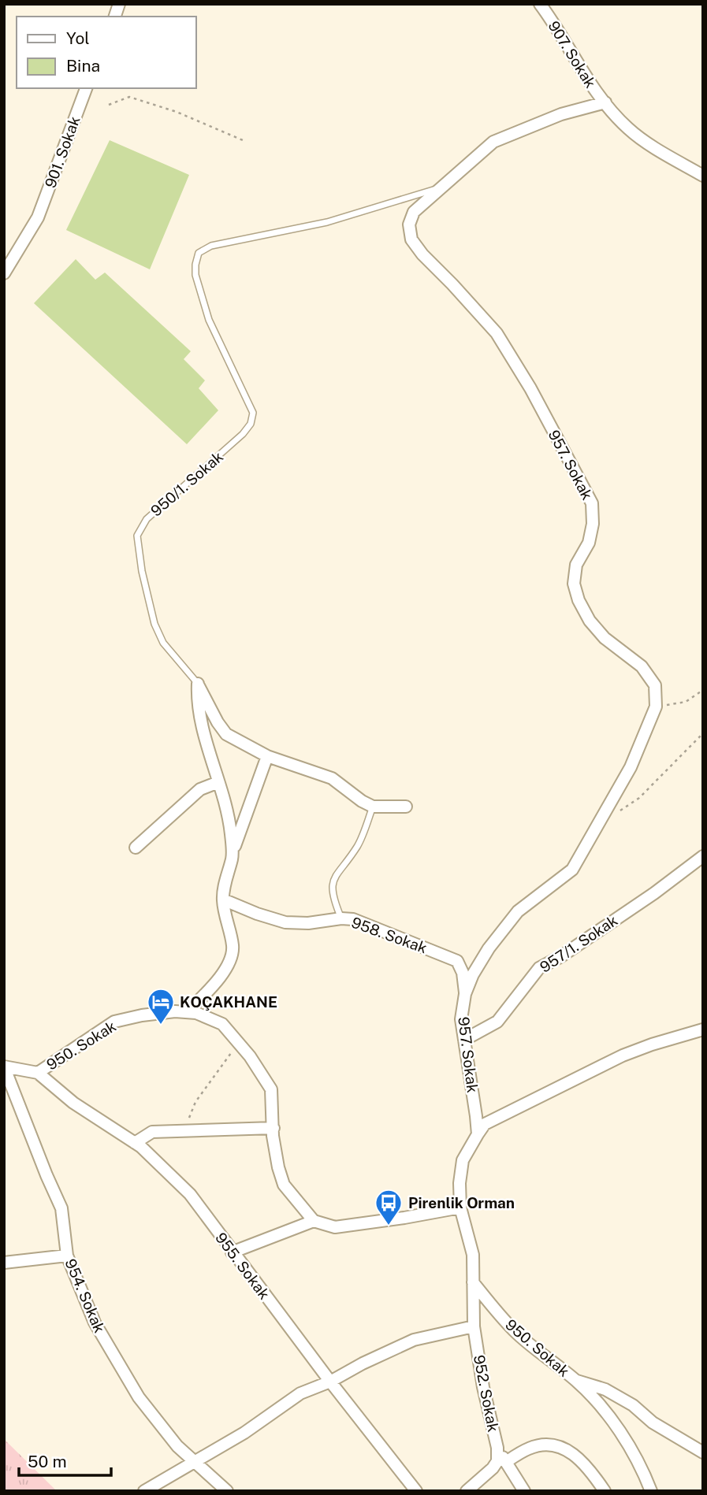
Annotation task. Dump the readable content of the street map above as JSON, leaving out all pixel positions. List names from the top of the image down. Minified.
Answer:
{"streets":{"street":["907. Sokak","901. Sokak","957. Sokak","958. Sokak","957/1. Sokak","950. Sokak","955. Sokak","954. Sokak","952. Sokak"],"lane":["950/1. Sokak"]},"crossings":[["907. Sokak","957. Sokak"],["957. Sokak","950/1. Sokak"],["957. Sokak","958. Sokak"],["957. Sokak","957/1. Sokak"],["950. Sokak","955. Sokak"],["950. Sokak","954. Sokak"],["950. Sokak","952. Sokak"]],"places":{"hotel":["KOÇAKHANE"],"bus stop":["Pirenlik Orman"]},"legend":["Yol","Bina"],"scale_bar":"50 m"}
